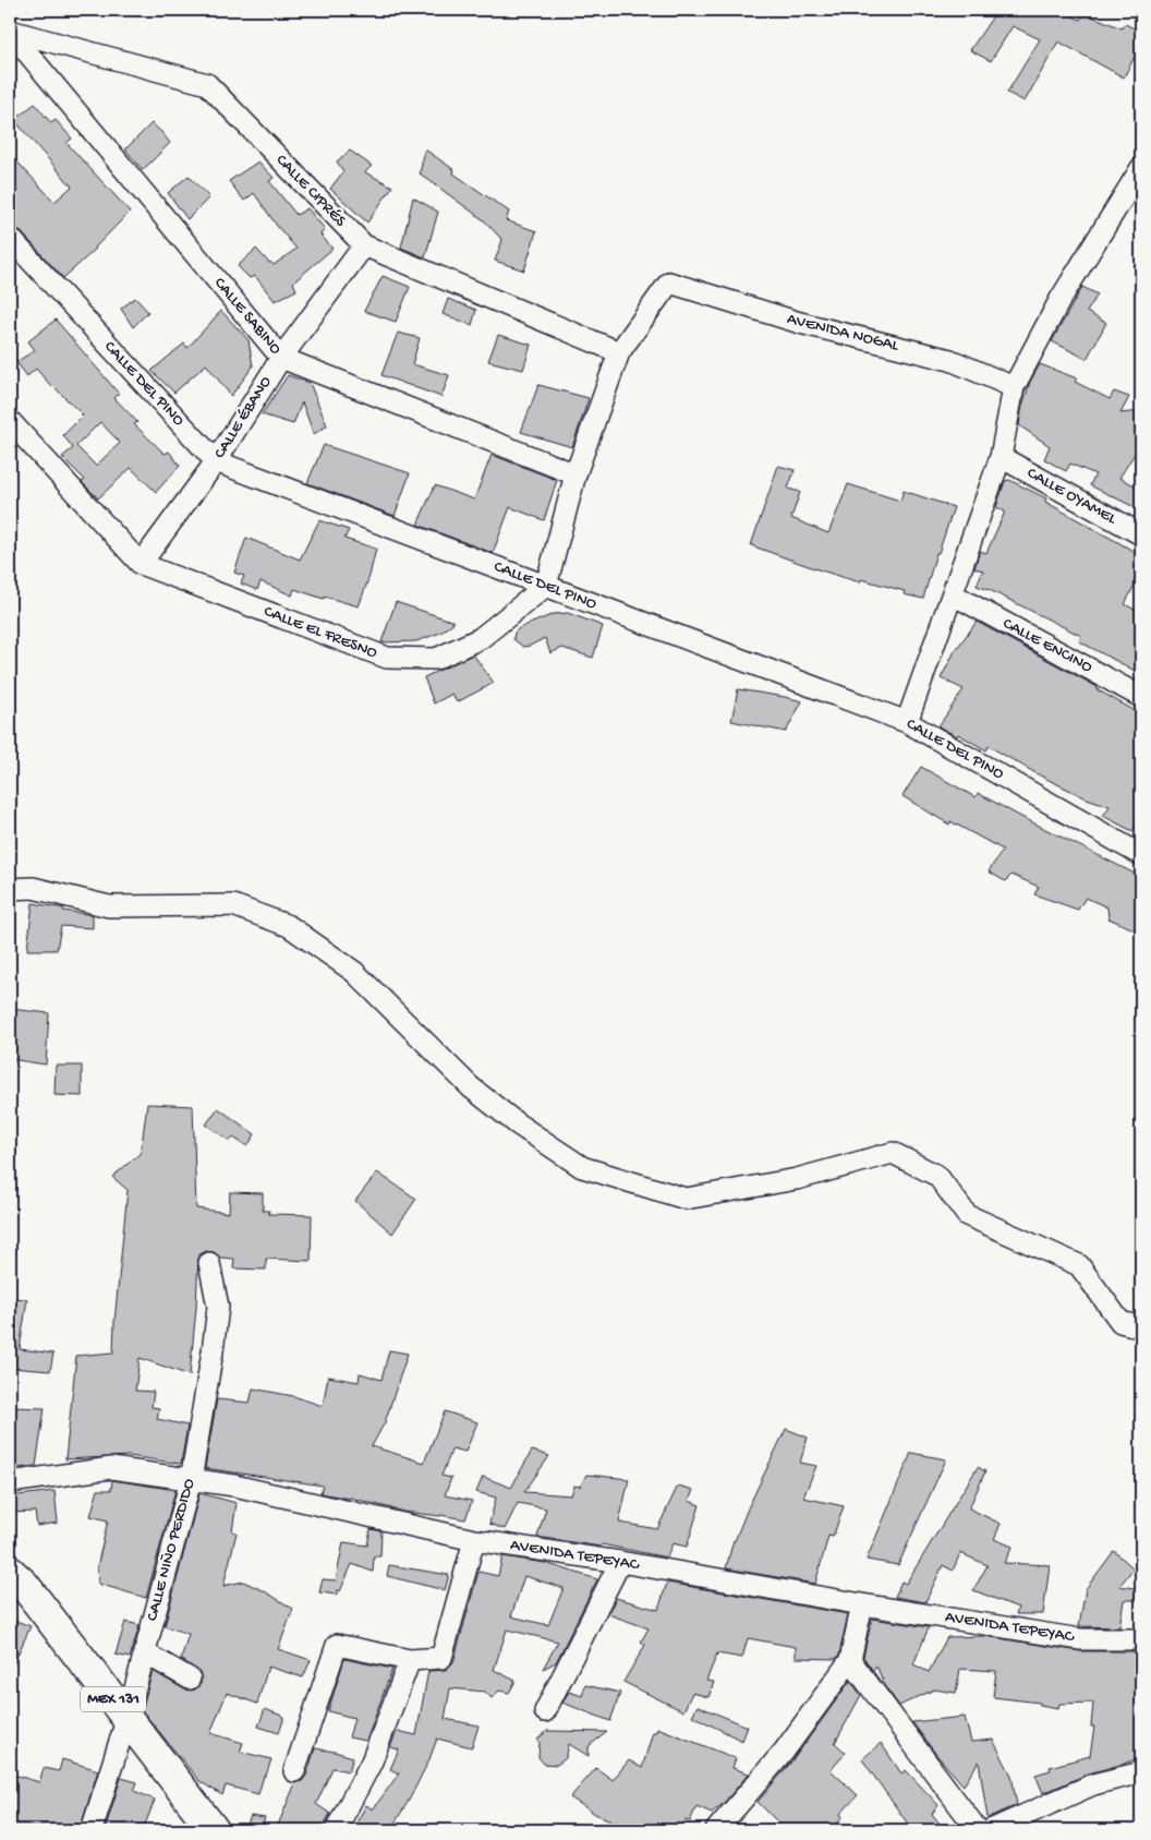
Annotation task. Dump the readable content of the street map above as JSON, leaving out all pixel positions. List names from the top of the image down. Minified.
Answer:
{"streets":{"main road":["MEX 131"],"street":["CALLE CIPRÉS","CALLE SABINO","AVENIDA NOGAL","CALLE DEL PINO","CALLE ÉBANO","CALLE OYAMEL","CALLE EL FRESNO","CALLE ENCINO","CALLE NIÑO PERDIDO","AVENIDA TEPEYAC"]},"crossings":[["CALLE CIPRÉS","CALLE SABINO"],["CALLE CIPRÉS","AVENIDA NOGAL"],["CALLE CIPRÉS","CALLE ÉBANO"],["CALLE SABINO","CALLE ÉBANO"],["CALLE DEL PINO","CALLE ÉBANO"],["CALLE DEL PINO","CALLE EL FRESNO"],["CALLE ÉBANO","CALLE EL FRESNO"],["CALLE NIÑO PERDIDO","AVENIDA TEPEYAC"],["CALLE NIÑO PERDIDO","MEX 131"]]}
